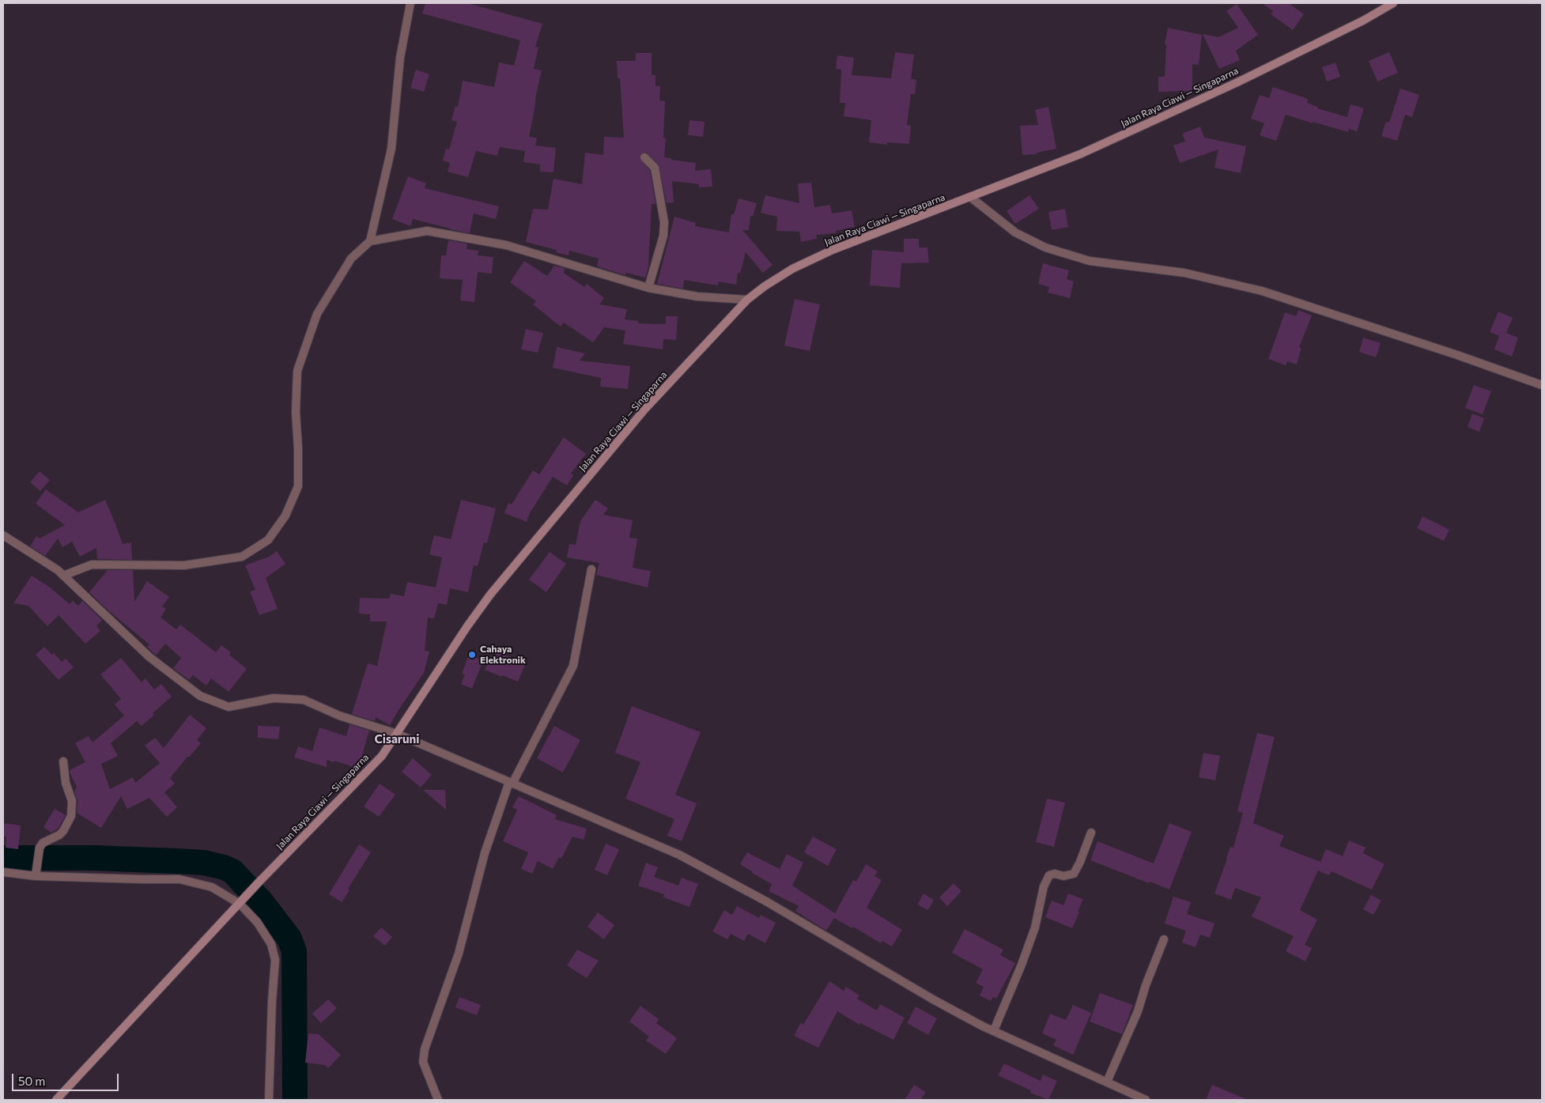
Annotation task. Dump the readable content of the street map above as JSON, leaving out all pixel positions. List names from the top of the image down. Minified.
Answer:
{"streets":{"main road":["Jalan Raya Ciawi — Singaparna"]},"districts":["Cisaruni"],"places":["Cahaya Elektronik"],"scale_bar":"50 m"}
